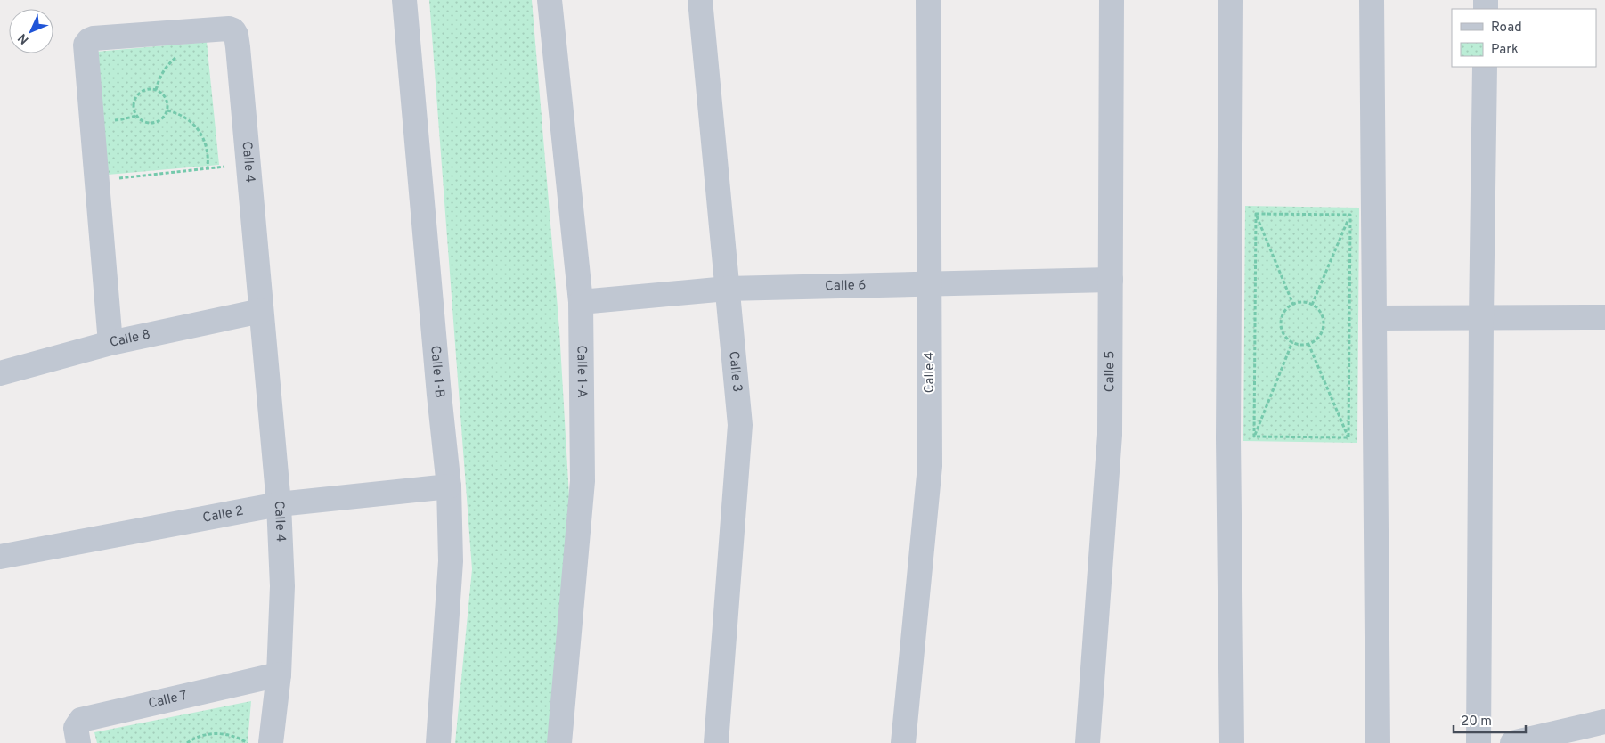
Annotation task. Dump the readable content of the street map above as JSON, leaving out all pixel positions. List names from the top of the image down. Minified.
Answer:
{"streets":{"street":["Calle 4","Calle 6","Calle 8","Calle 1-B","Calle 1-A","Calle 3","Calle 5","Calle 2","Calle 7"]},"crossings":[["Calle 4","Calle 6"],["Calle 4","Calle 8"],["Calle 4","Calle 2"],["Calle 4","Calle 7"],["Calle 6","Calle 1-A"],["Calle 6","Calle 3"],["Calle 6","Calle 5"],["Calle 1-B","Calle 2"]],"legend":["Road","Park"],"scale_bar":"20 m","north":"bottom left"}
